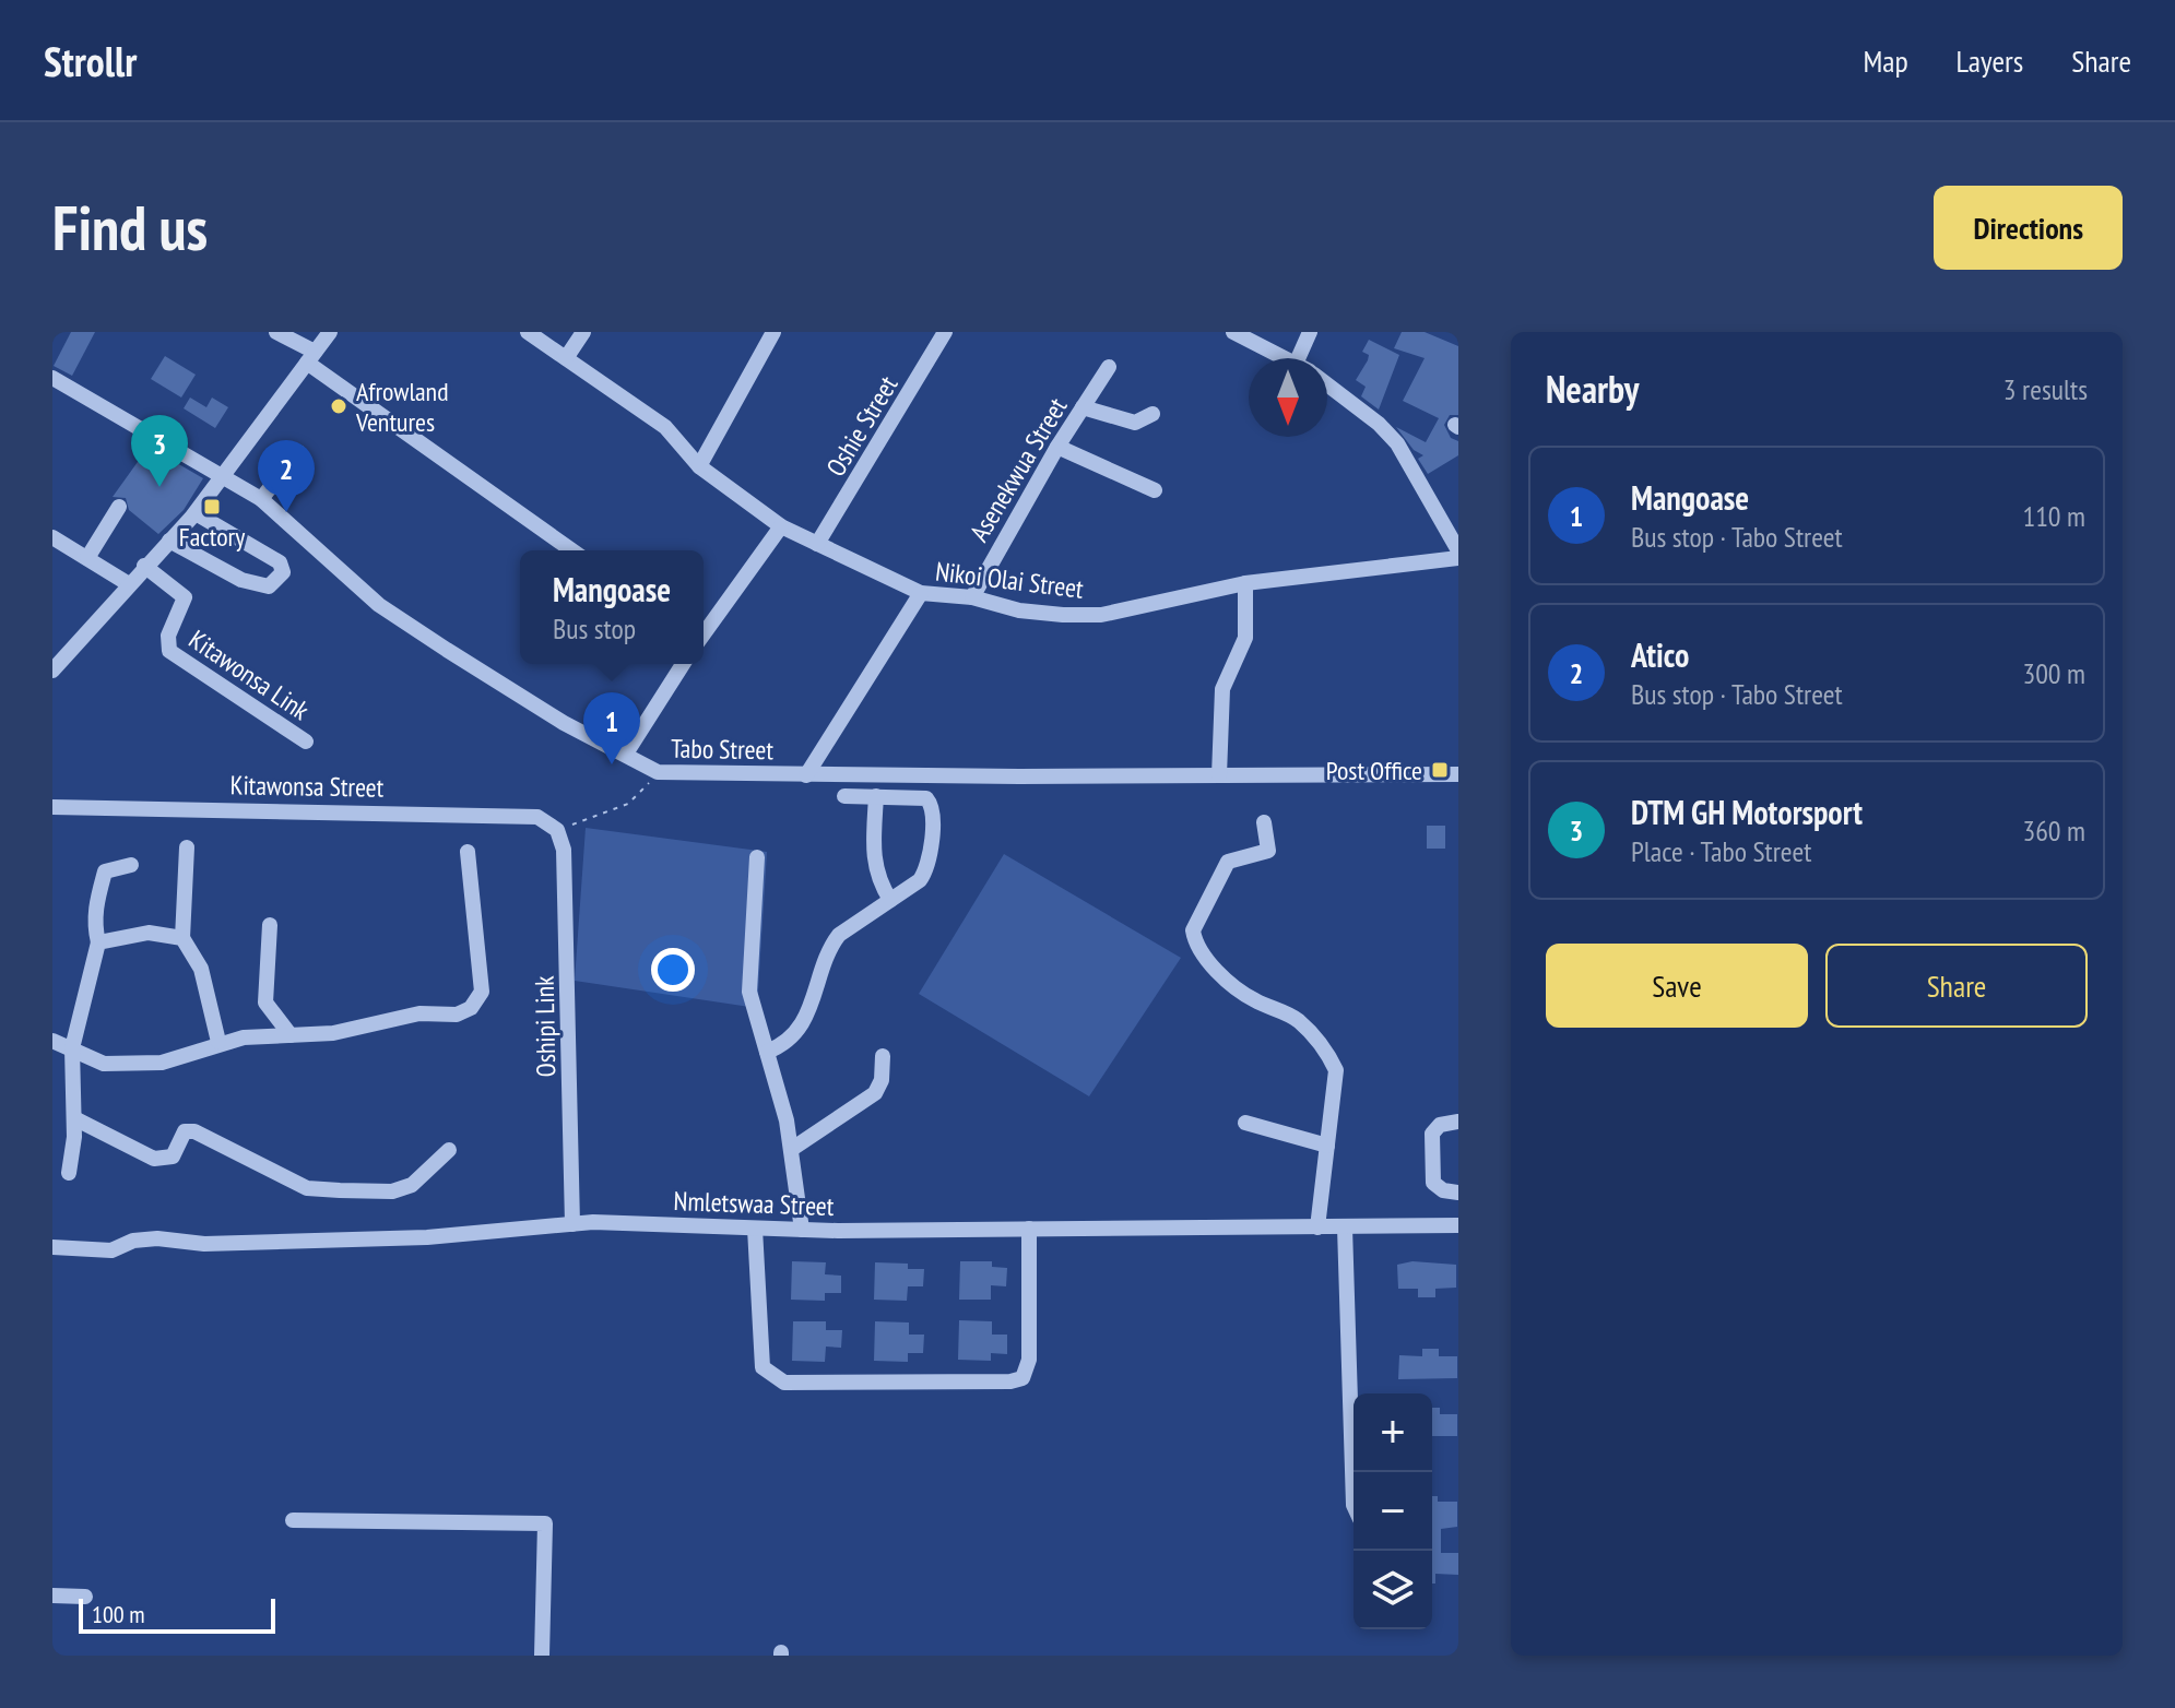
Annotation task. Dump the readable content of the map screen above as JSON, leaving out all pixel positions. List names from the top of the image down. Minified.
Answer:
{"streets":{"street":["Oshie Street","Asenekwua Street","Nikoi Olai Street","Kitawonsa Link","Tabo Street","Kitawonsa Street","Oshipi Link","Nmletswaa Street"]},"crossings":[["Oshie Street","Nikoi Olai Street"],["Asenekwua Street","Nikoi Olai Street"],["Kitawonsa Street","Oshipi Link"],["Oshipi Link","Nmletswaa Street"]],"places":{"other":["Afrowland Ventures"],"transit":["Factory","Post Office"]},"scale_bar":"100 m","north":"bottom","page":{"header":"Strollr","nav":["Map","Layers","Share"],"buttons":["Directions",["Save","Share"]],"title":"Find us","heading":["Nearby","3 results"],"pins":["3","2","1"],"list":[{"mark":"1","name":"Mangoase","note":"Bus stop · Tabo Street","value":"110 m"},{"mark":"2","name":"Atico","note":"Bus stop · Tabo Street","value":"300 m"},{"mark":"3","name":"DTM GH Motorsport","note":"Place · Tabo Street","value":"360 m"}],"popup":["Mangoase","Bus stop"],"map_buttons":["+","−"],"scale":"100 m"}}
